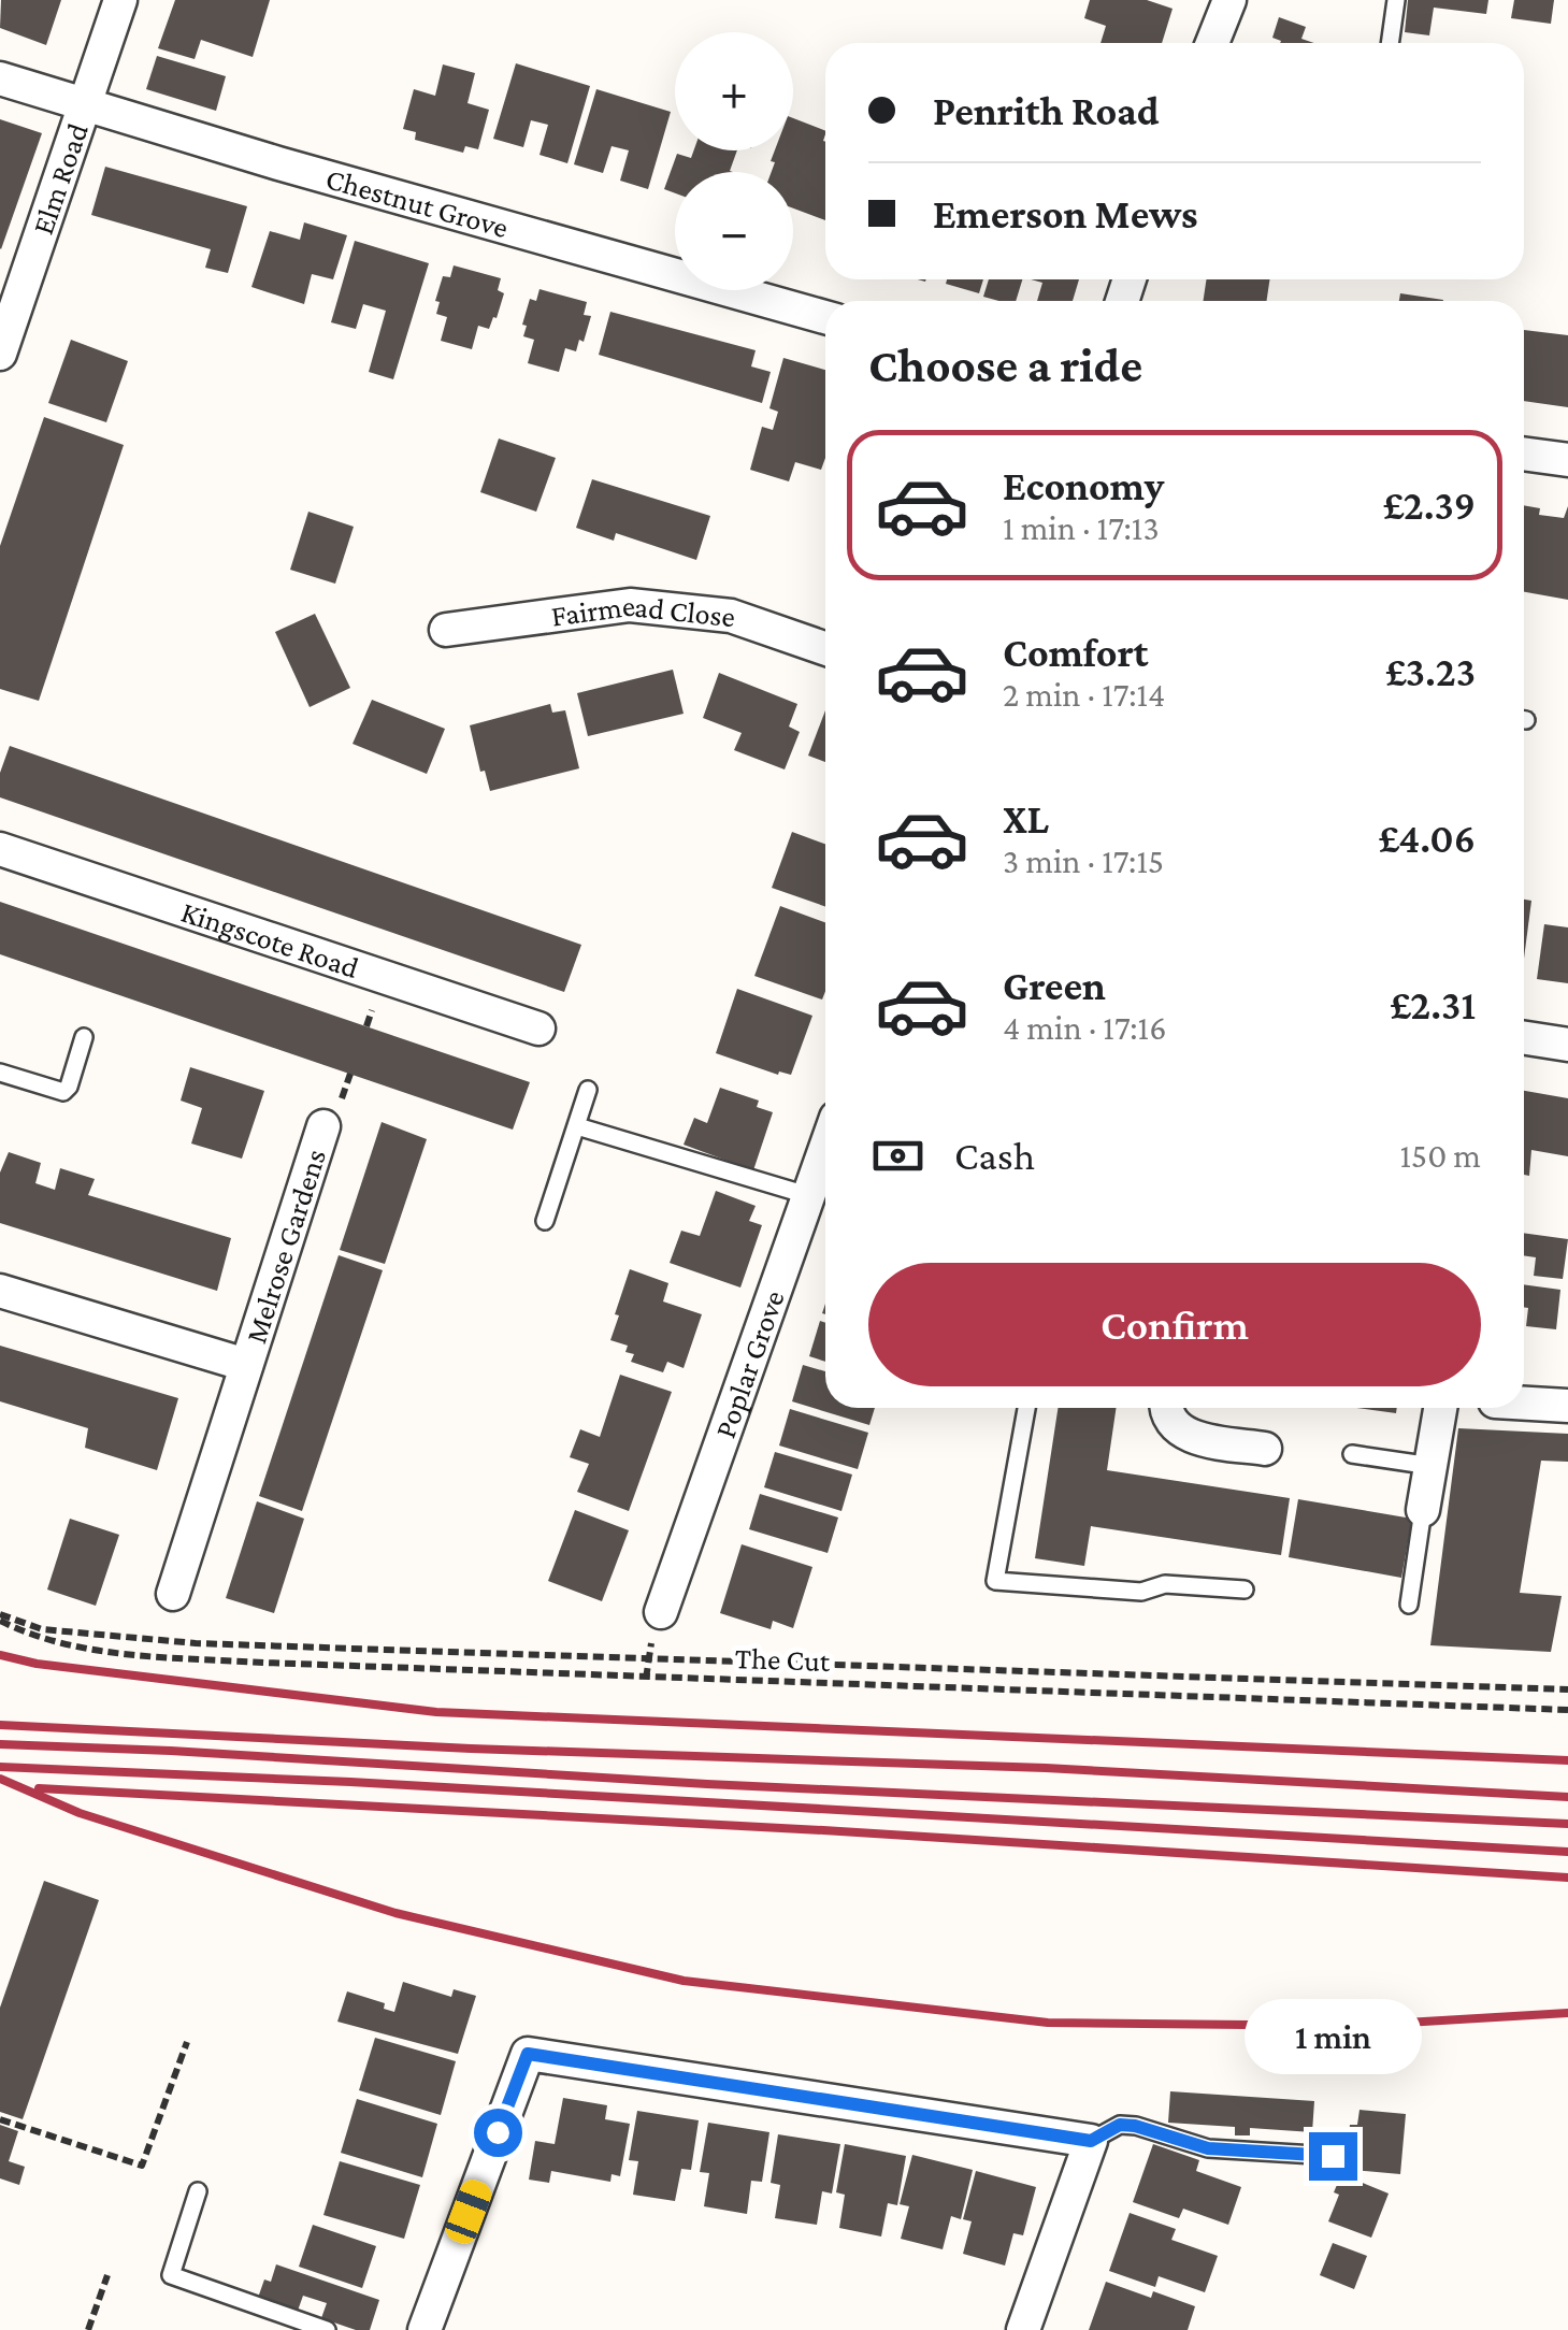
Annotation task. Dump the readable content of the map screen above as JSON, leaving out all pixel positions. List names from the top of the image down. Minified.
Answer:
{"streets":{"street":["Elm Road","Chestnut Grove","Fairmead Close","Kingscote Road","Melrose Gardens","Poplar Grove"],"path":["The Cut"]},"crossings":[["Elm Road","Chestnut Grove"]],"page":{"map_buttons":["+","−"],"banner":["Penrith Road","Emerson Mews"],"heading":"Choose a ride","list":[{"name":"Economy","note":"1 min · 17:13","value":"£2.39"},{"name":"Comfort","note":"2 min · 17:14","value":"£3.23"},{"name":"XL","note":"3 min · 17:15","value":"£4.06"},{"name":"Green","note":"4 min · 17:16","value":"£2.31"}],"pay":["Cash","150 m"],"buttons":"Confirm","bubble":"1 min"}}
